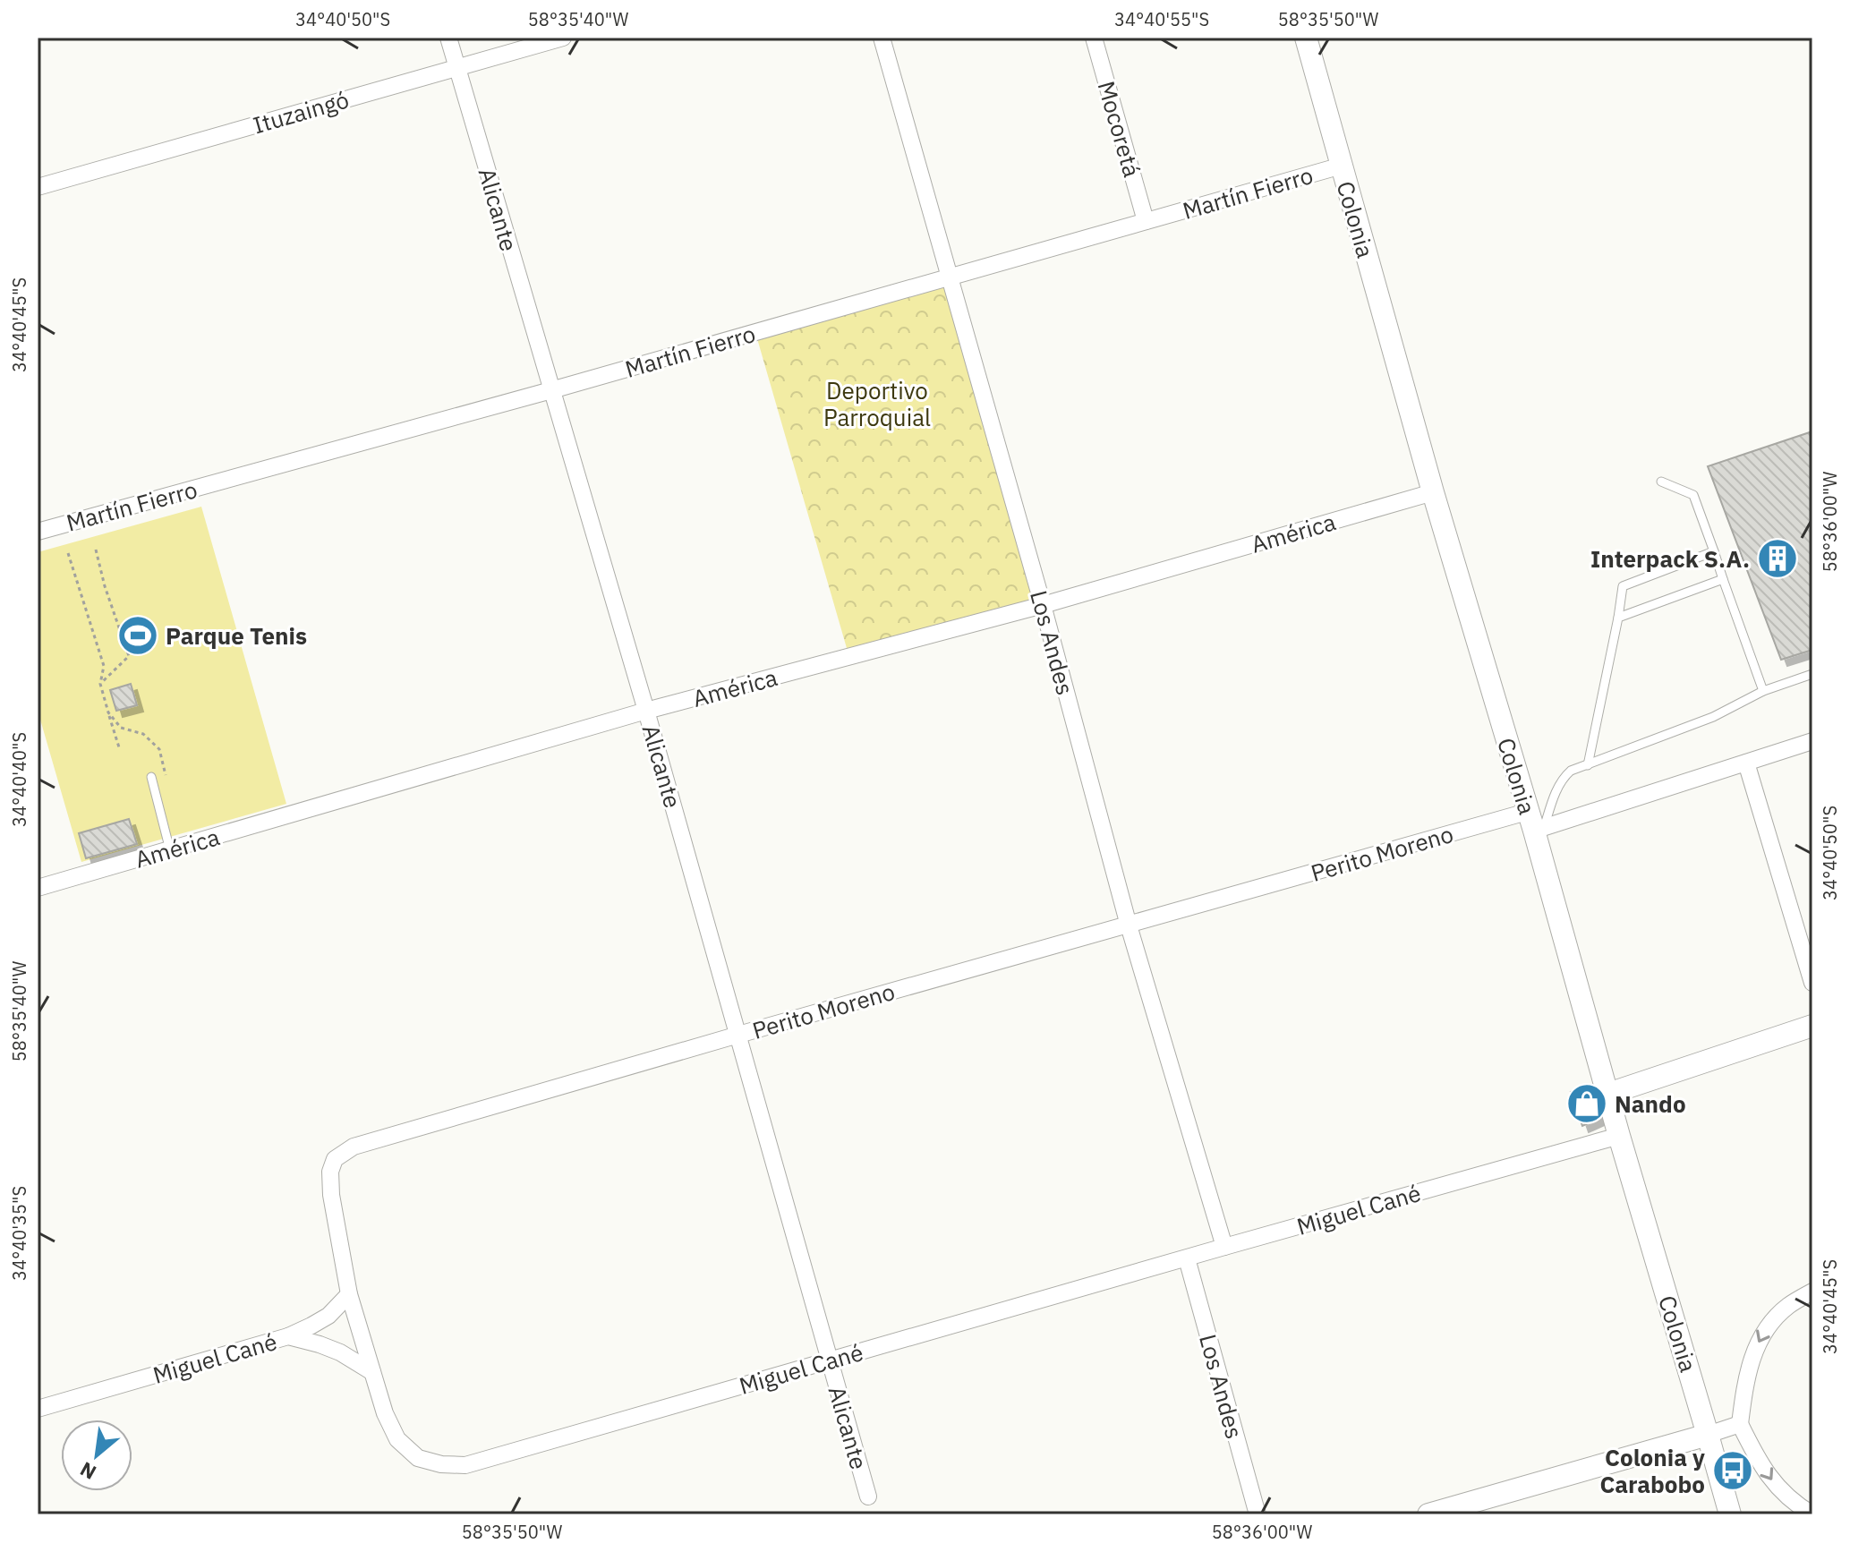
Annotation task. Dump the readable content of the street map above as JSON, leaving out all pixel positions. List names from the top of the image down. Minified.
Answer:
{"streets":{"street":["Ituzaingó","Mocoretá","Martín Fierro","Alicante","Colonia","América","Los Andes","Perito Moreno","Miguel Cané"]},"crossings":[["Ituzaingó","Alicante"],["Mocoretá","Martín Fierro"],["Martín Fierro","Alicante"],["Martín Fierro","Colonia"],["Martín Fierro","Los Andes"],["Alicante","América"],["Alicante","Perito Moreno"],["Alicante","Miguel Cané"],["Colonia","América"],["Colonia","Perito Moreno"],["Colonia","Miguel Cané"],["América","Los Andes"],["Los Andes","Perito Moreno"],["Los Andes","Miguel Cané"],["Perito Moreno","Miguel Cané"]],"parks":["Deportivo Parroquial"],"places":{"building":["Interpack S.A."],"sports":["Parque Tenis"],"shop":["Nando"],"bus stop":["Colonia y Carabobo"]},"north":"bottom left","coordinates":["34°40'50\"S","58°35'40\"W","34°40'55\"S","58°35'50\"W","34°40'45\"S","58°36'00\"W","34°40'40\"S","34°40'35\"S"]}
